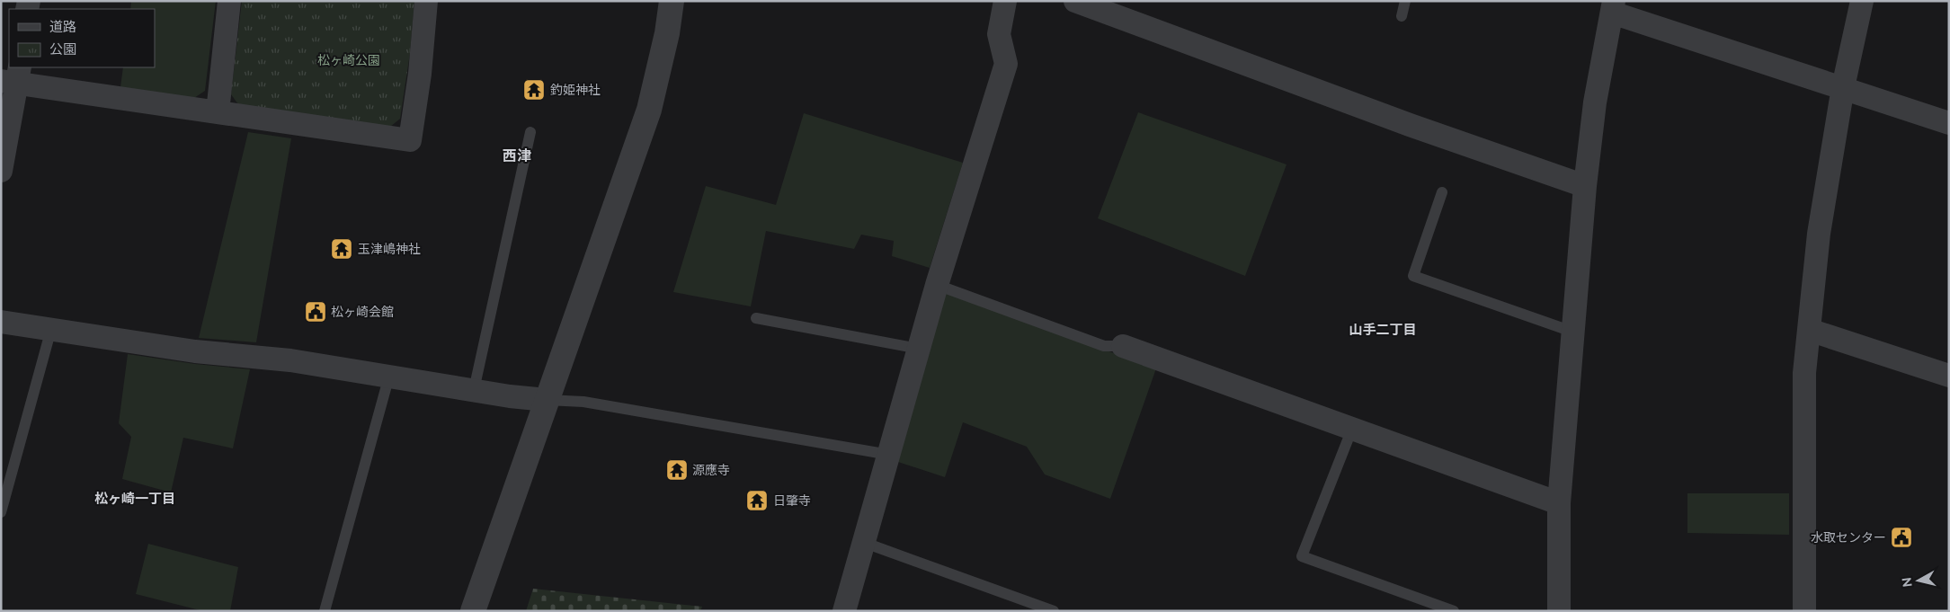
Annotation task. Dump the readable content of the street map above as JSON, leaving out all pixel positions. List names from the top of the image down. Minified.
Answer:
{"districts":["西津","山手二丁目","松ヶ崎一丁目"],"parks":["松ヶ崎公園"],"places":{"temple":["釣姫神社","玉津嶋神社","源應寺","日肇寺"],"public building":["松ヶ崎会館","水取センター"]},"legend":["道路","公園"],"north":"left"}
